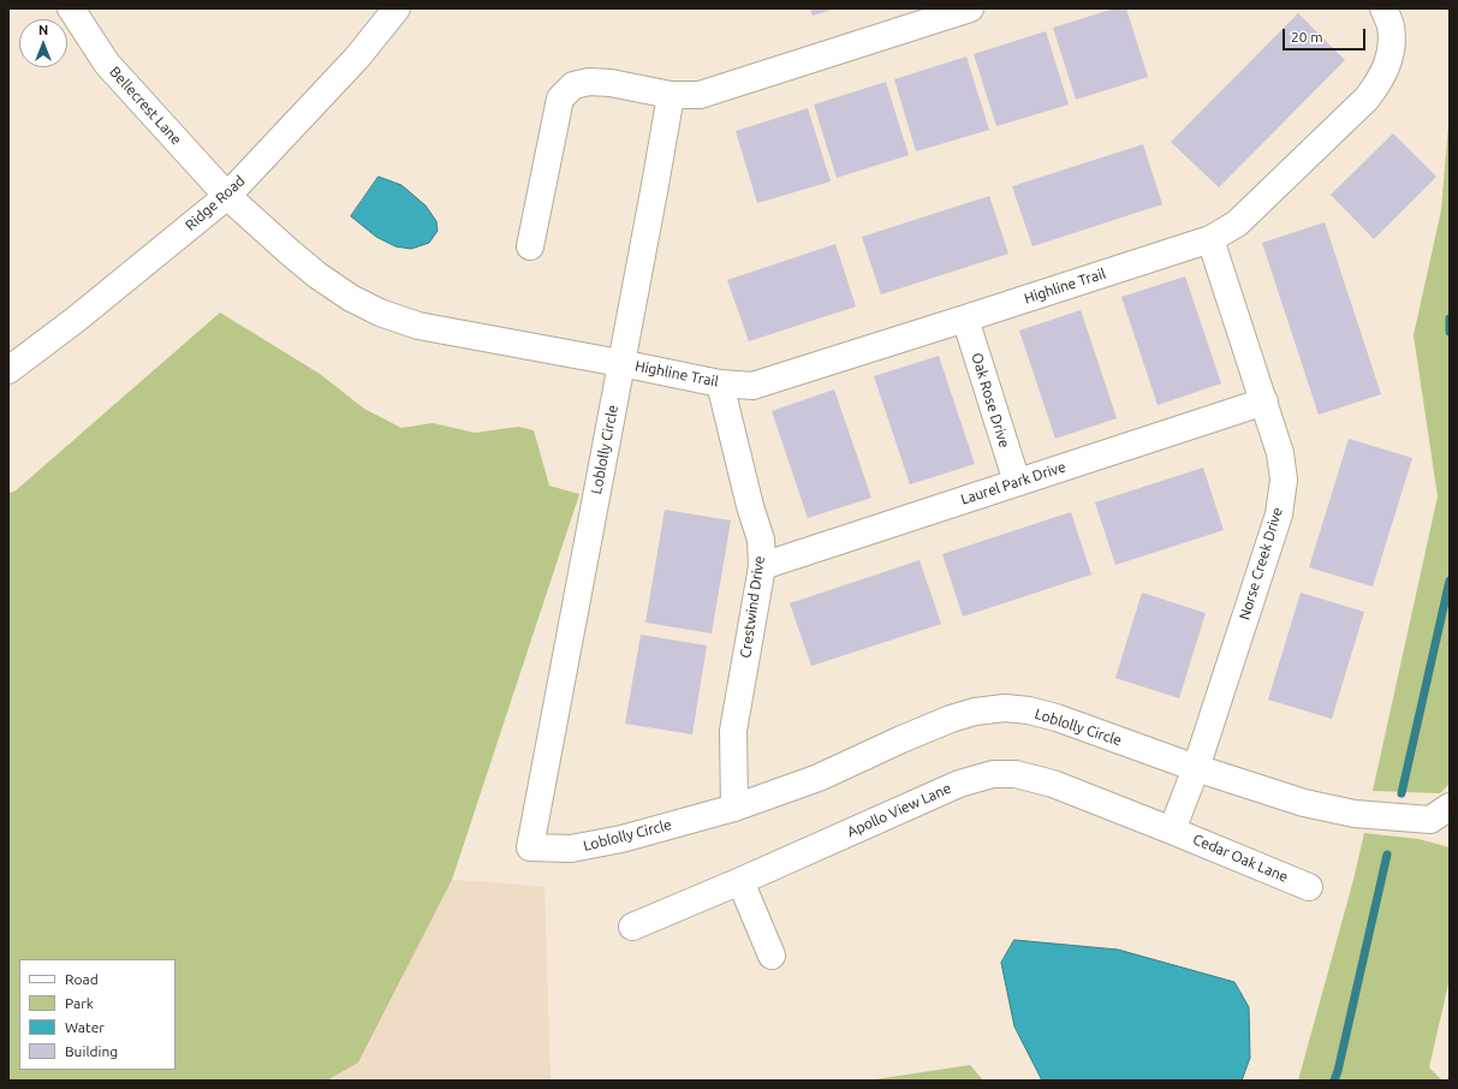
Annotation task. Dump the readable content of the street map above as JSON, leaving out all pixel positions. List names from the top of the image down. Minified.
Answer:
{"streets":{"street":["Bellecrest Lane","Ridge Road","Highline Trail","Oak Rose Drive","Loblolly Circle","Laurel Park Drive","Norse Creek Drive","Crestwind Drive","Apollo View Lane","Cedar Oak Lane"]},"crossings":[["Bellecrest Lane","Ridge Road"],["Bellecrest Lane","Highline Trail"],["Bellecrest Lane","Loblolly Circle"],["Highline Trail","Oak Rose Drive"],["Highline Trail","Loblolly Circle"],["Highline Trail","Norse Creek Drive"],["Highline Trail","Crestwind Drive"],["Oak Rose Drive","Laurel Park Drive"],["Loblolly Circle","Norse Creek Drive"],["Loblolly Circle","Crestwind Drive"],["Laurel Park Drive","Norse Creek Drive"],["Laurel Park Drive","Crestwind Drive"],["Norse Creek Drive","Apollo View Lane"],["Norse Creek Drive","Cedar Oak Lane"],["Apollo View Lane","Cedar Oak Lane"]],"legend":["Road","Park","Water","Building"],"scale_bar":"20 m","north":"top"}
